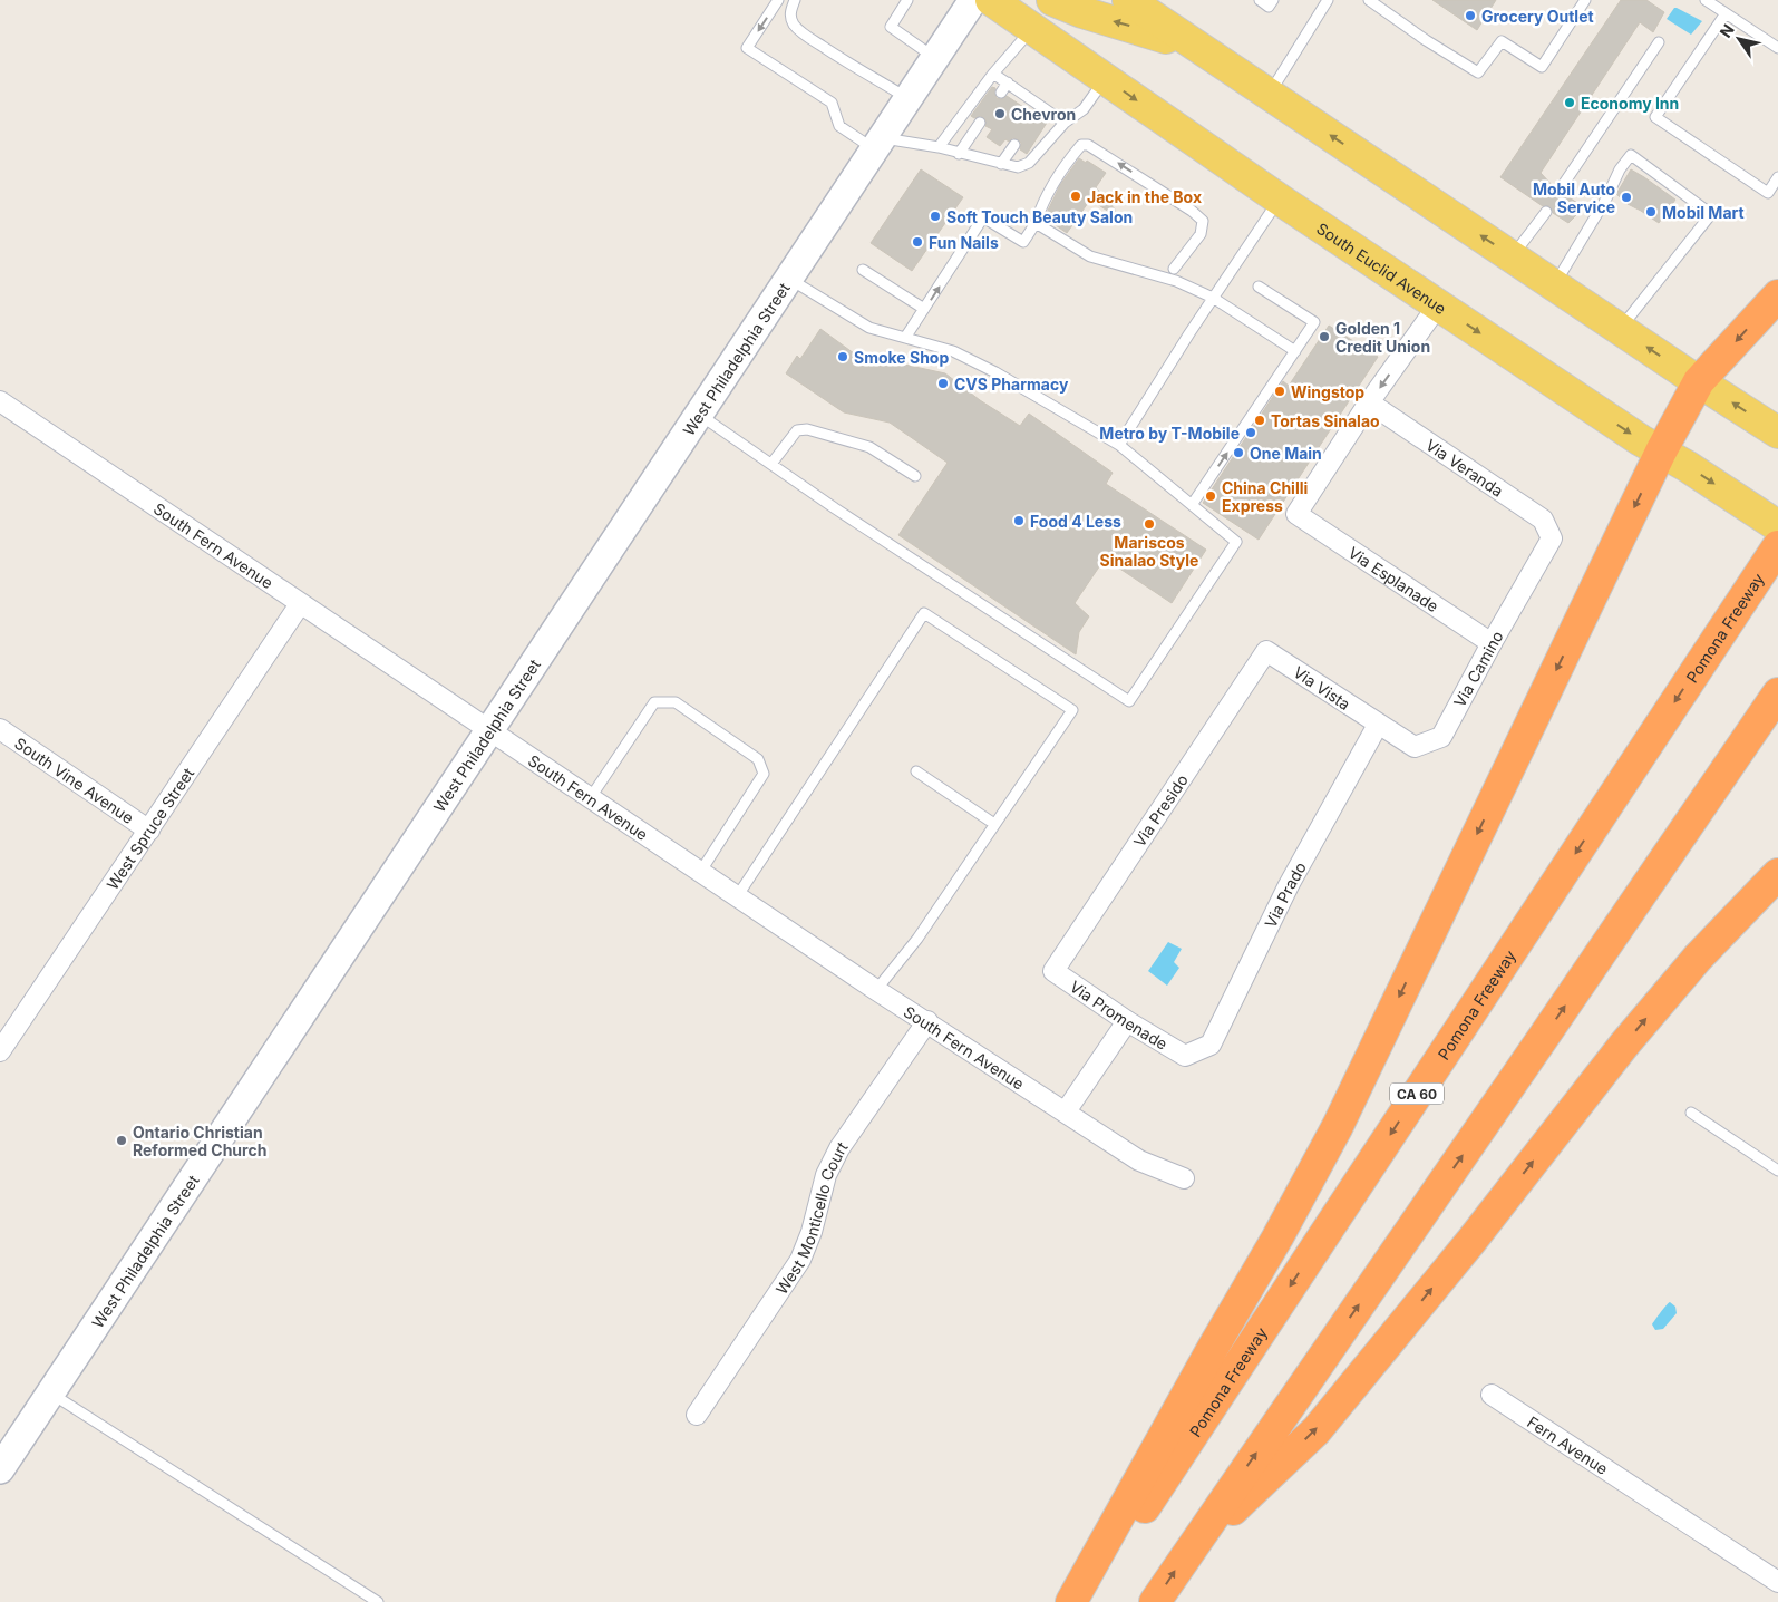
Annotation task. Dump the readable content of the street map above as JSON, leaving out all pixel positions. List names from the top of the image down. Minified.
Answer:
{"streets":{"highway":["Pomona Freeway","CA 60"],"main road":["South Euclid Avenue","West Philadelphia Street"],"street":["Via Veranda","South Fern Avenue","Via Esplanade","Via Camino","Via Vista","South Vine Avenue","Via Presido","West Spruce Street","Via Prado","Via Promenade","West Monticello Court","Fern Avenue"]},"crossings":[["West Philadelphia Street","South Fern Avenue"],["Via Veranda","Via Esplanade"],["Via Veranda","Via Camino"],["South Fern Avenue","West Spruce Street"],["South Fern Avenue","West Monticello Court"],["Via Esplanade","Via Camino"],["Via Camino","Via Vista"],["Via Camino","Via Prado"],["Via Vista","Via Presido"],["Via Vista","Via Prado"],["South Vine Avenue","West Spruce Street"],["Via Presido","Via Promenade"],["Via Prado","Via Promenade"]],"places":["Grocery Outlet","Economy Inn","Chevron","Jack in the Box","Mobil Auto Service","Mobil Mart","Soft Touch Beauty Salon","Fun Nails","Golden 1 Credit Union","Smoke Shop","CVS Pharmacy","Wingstop","Tortas Sinalao","Metro by T-Mobile","One Main","China Chilli Express","Food 4 Less","Mariscos Sinalao Style","Ontario Christian Reformed Church"],"north":"top left"}
